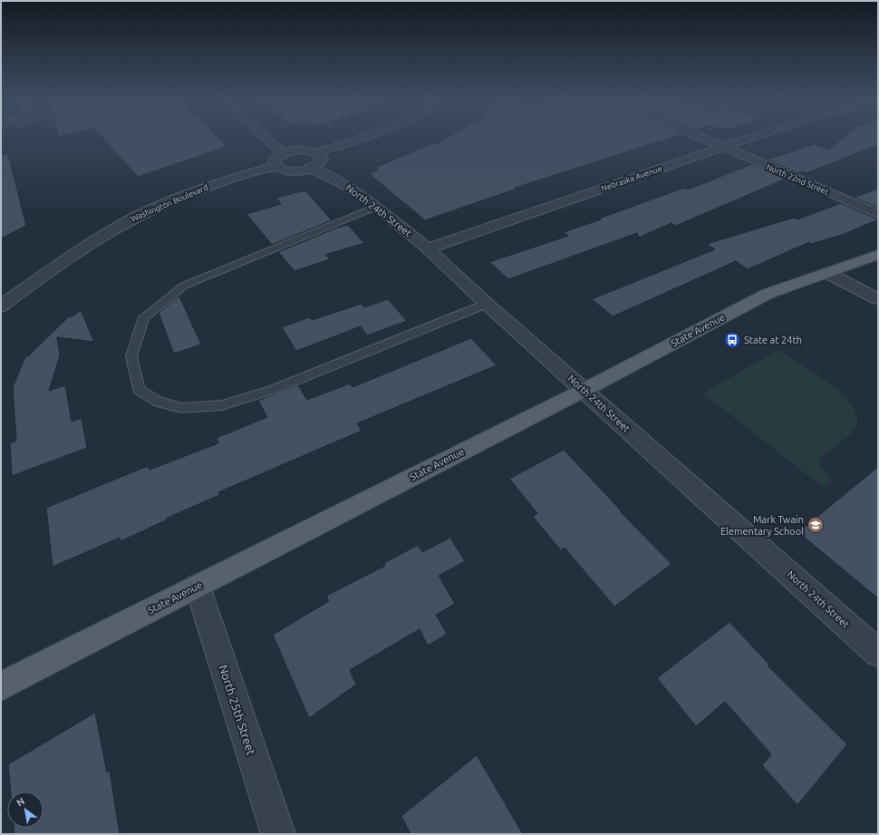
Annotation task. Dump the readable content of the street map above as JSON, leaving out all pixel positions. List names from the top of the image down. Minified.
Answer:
{"streets":{"main road":["State Avenue"],"street":["Nebraska Avenue","North 22nd Street","Washington Boulevard","North 24th Street","North 25th Street"]},"crossings":[["Nebraska Avenue","North 22nd Street"],["Nebraska Avenue","North 24th Street"],["North 24th Street","State Avenue"],["State Avenue","North 25th Street"]],"places":{"bus stop":["State at 24th"],"school or university":["Mark Twain Elementary School"]},"north":"top left"}
